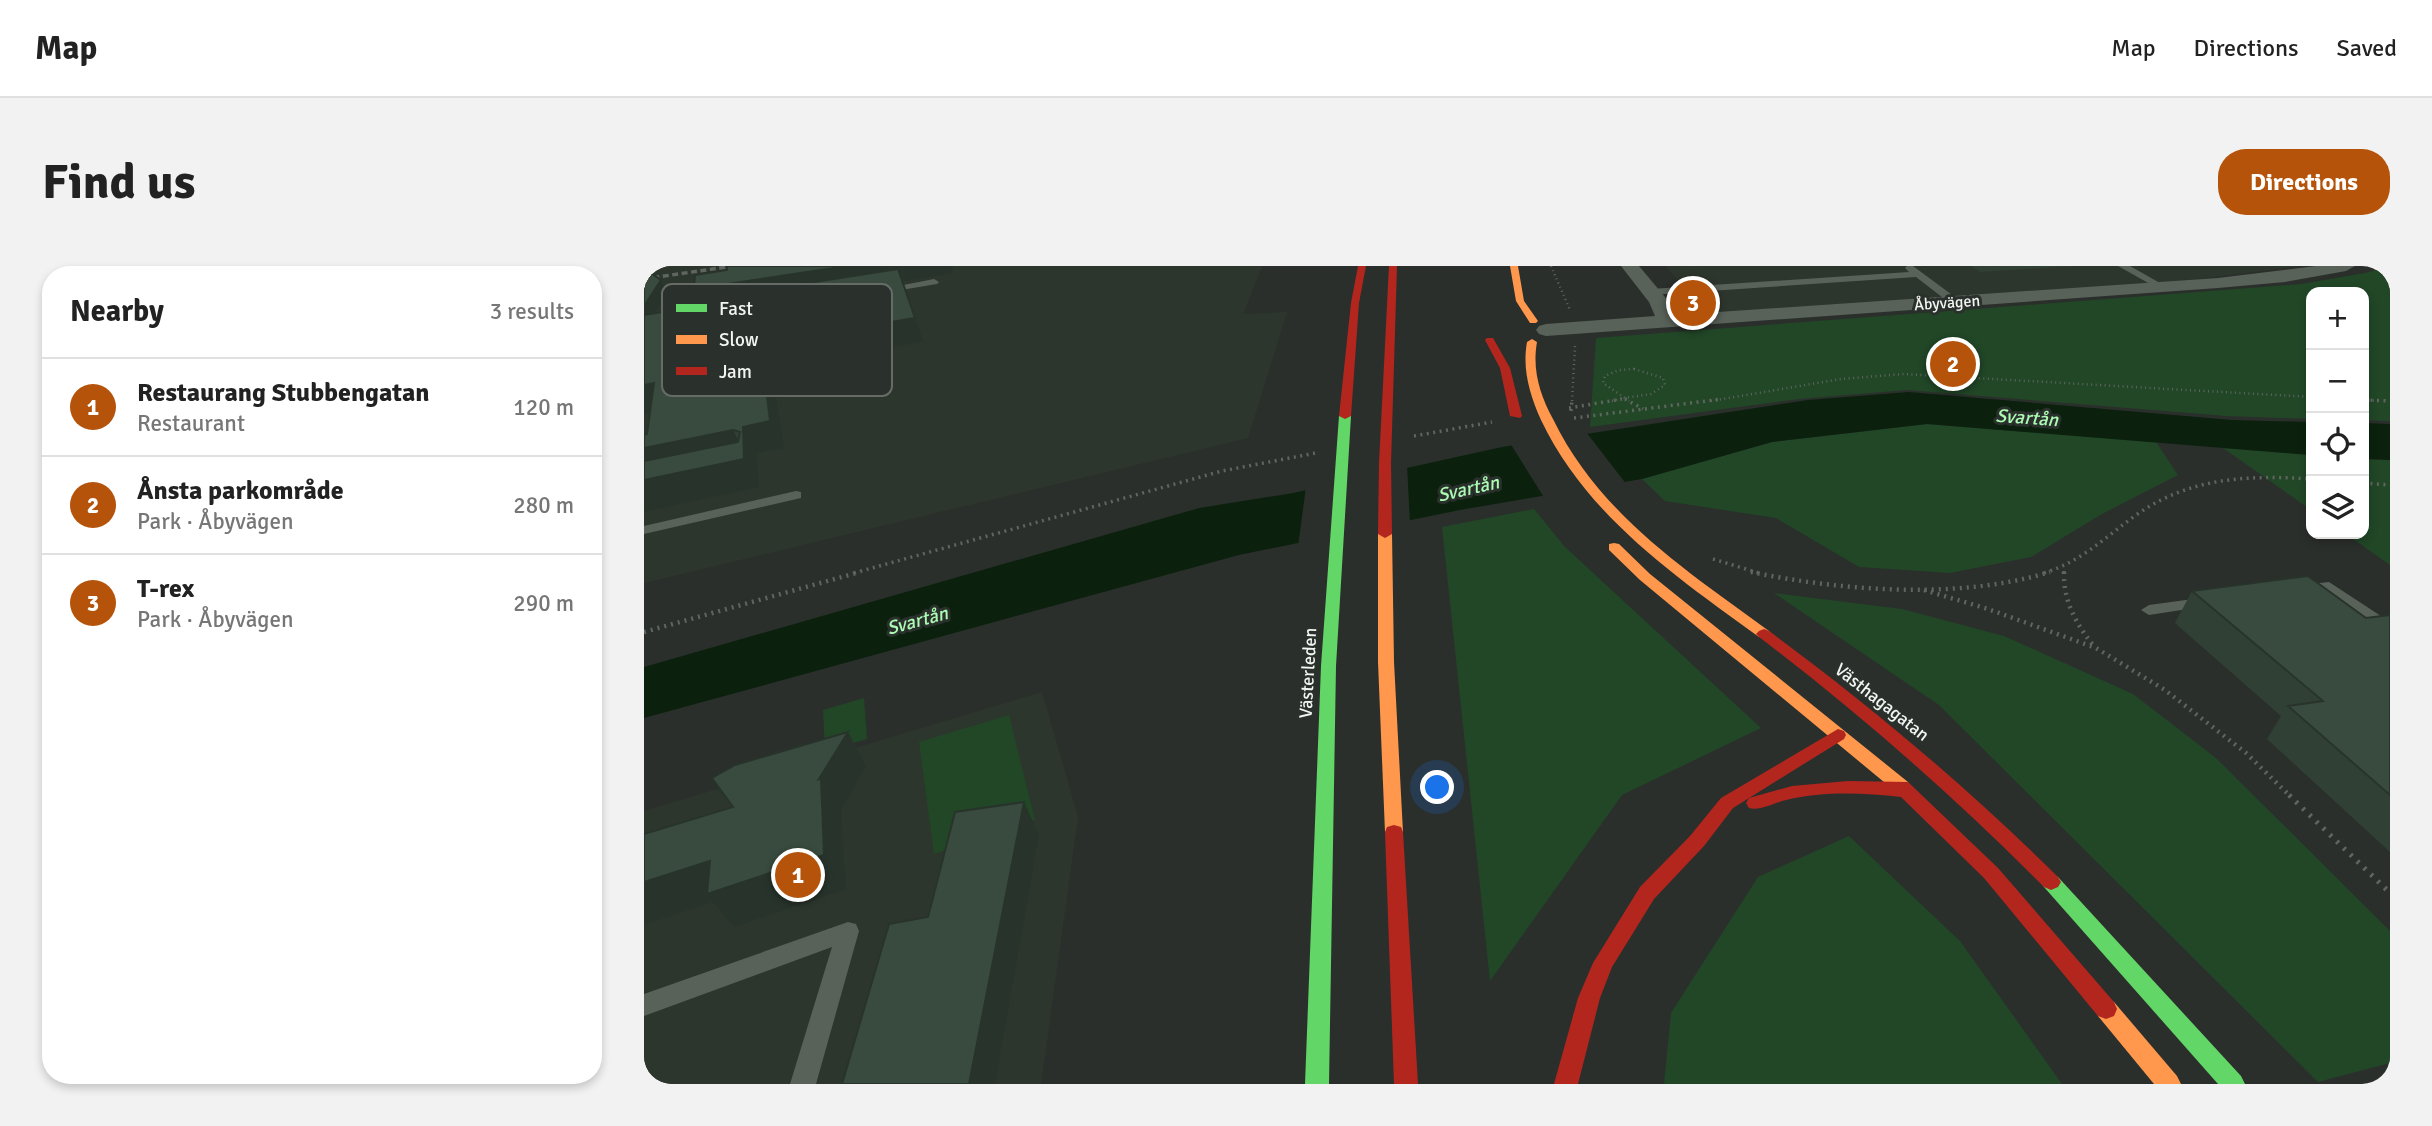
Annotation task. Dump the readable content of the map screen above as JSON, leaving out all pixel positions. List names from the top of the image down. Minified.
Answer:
{"streets":{"main road":["Västerleden","Västhagagatan"],"street":["Åbyvägen"]},"crossings":[["Åbyvägen","Västhagagatan"]],"water":["Svartån"],"legend":["Fast","Slow","Jam"],"page":{"header":"Map","nav":["Map","Directions","Saved"],"buttons":"Directions","title":"Find us","heading":["Nearby","3 results"],"pins":["3","2","1"],"map_buttons":["+","−"],"list":[{"mark":"1","name":"Restaurang Stubbengatan","note":"Restaurant","value":"120 m"},{"mark":"2","name":"Ånsta parkområde","note":"Park · Åbyvägen","value":"280 m"},{"mark":"3","name":"T-rex","note":"Park · Åbyvägen","value":"290 m"}]}}
